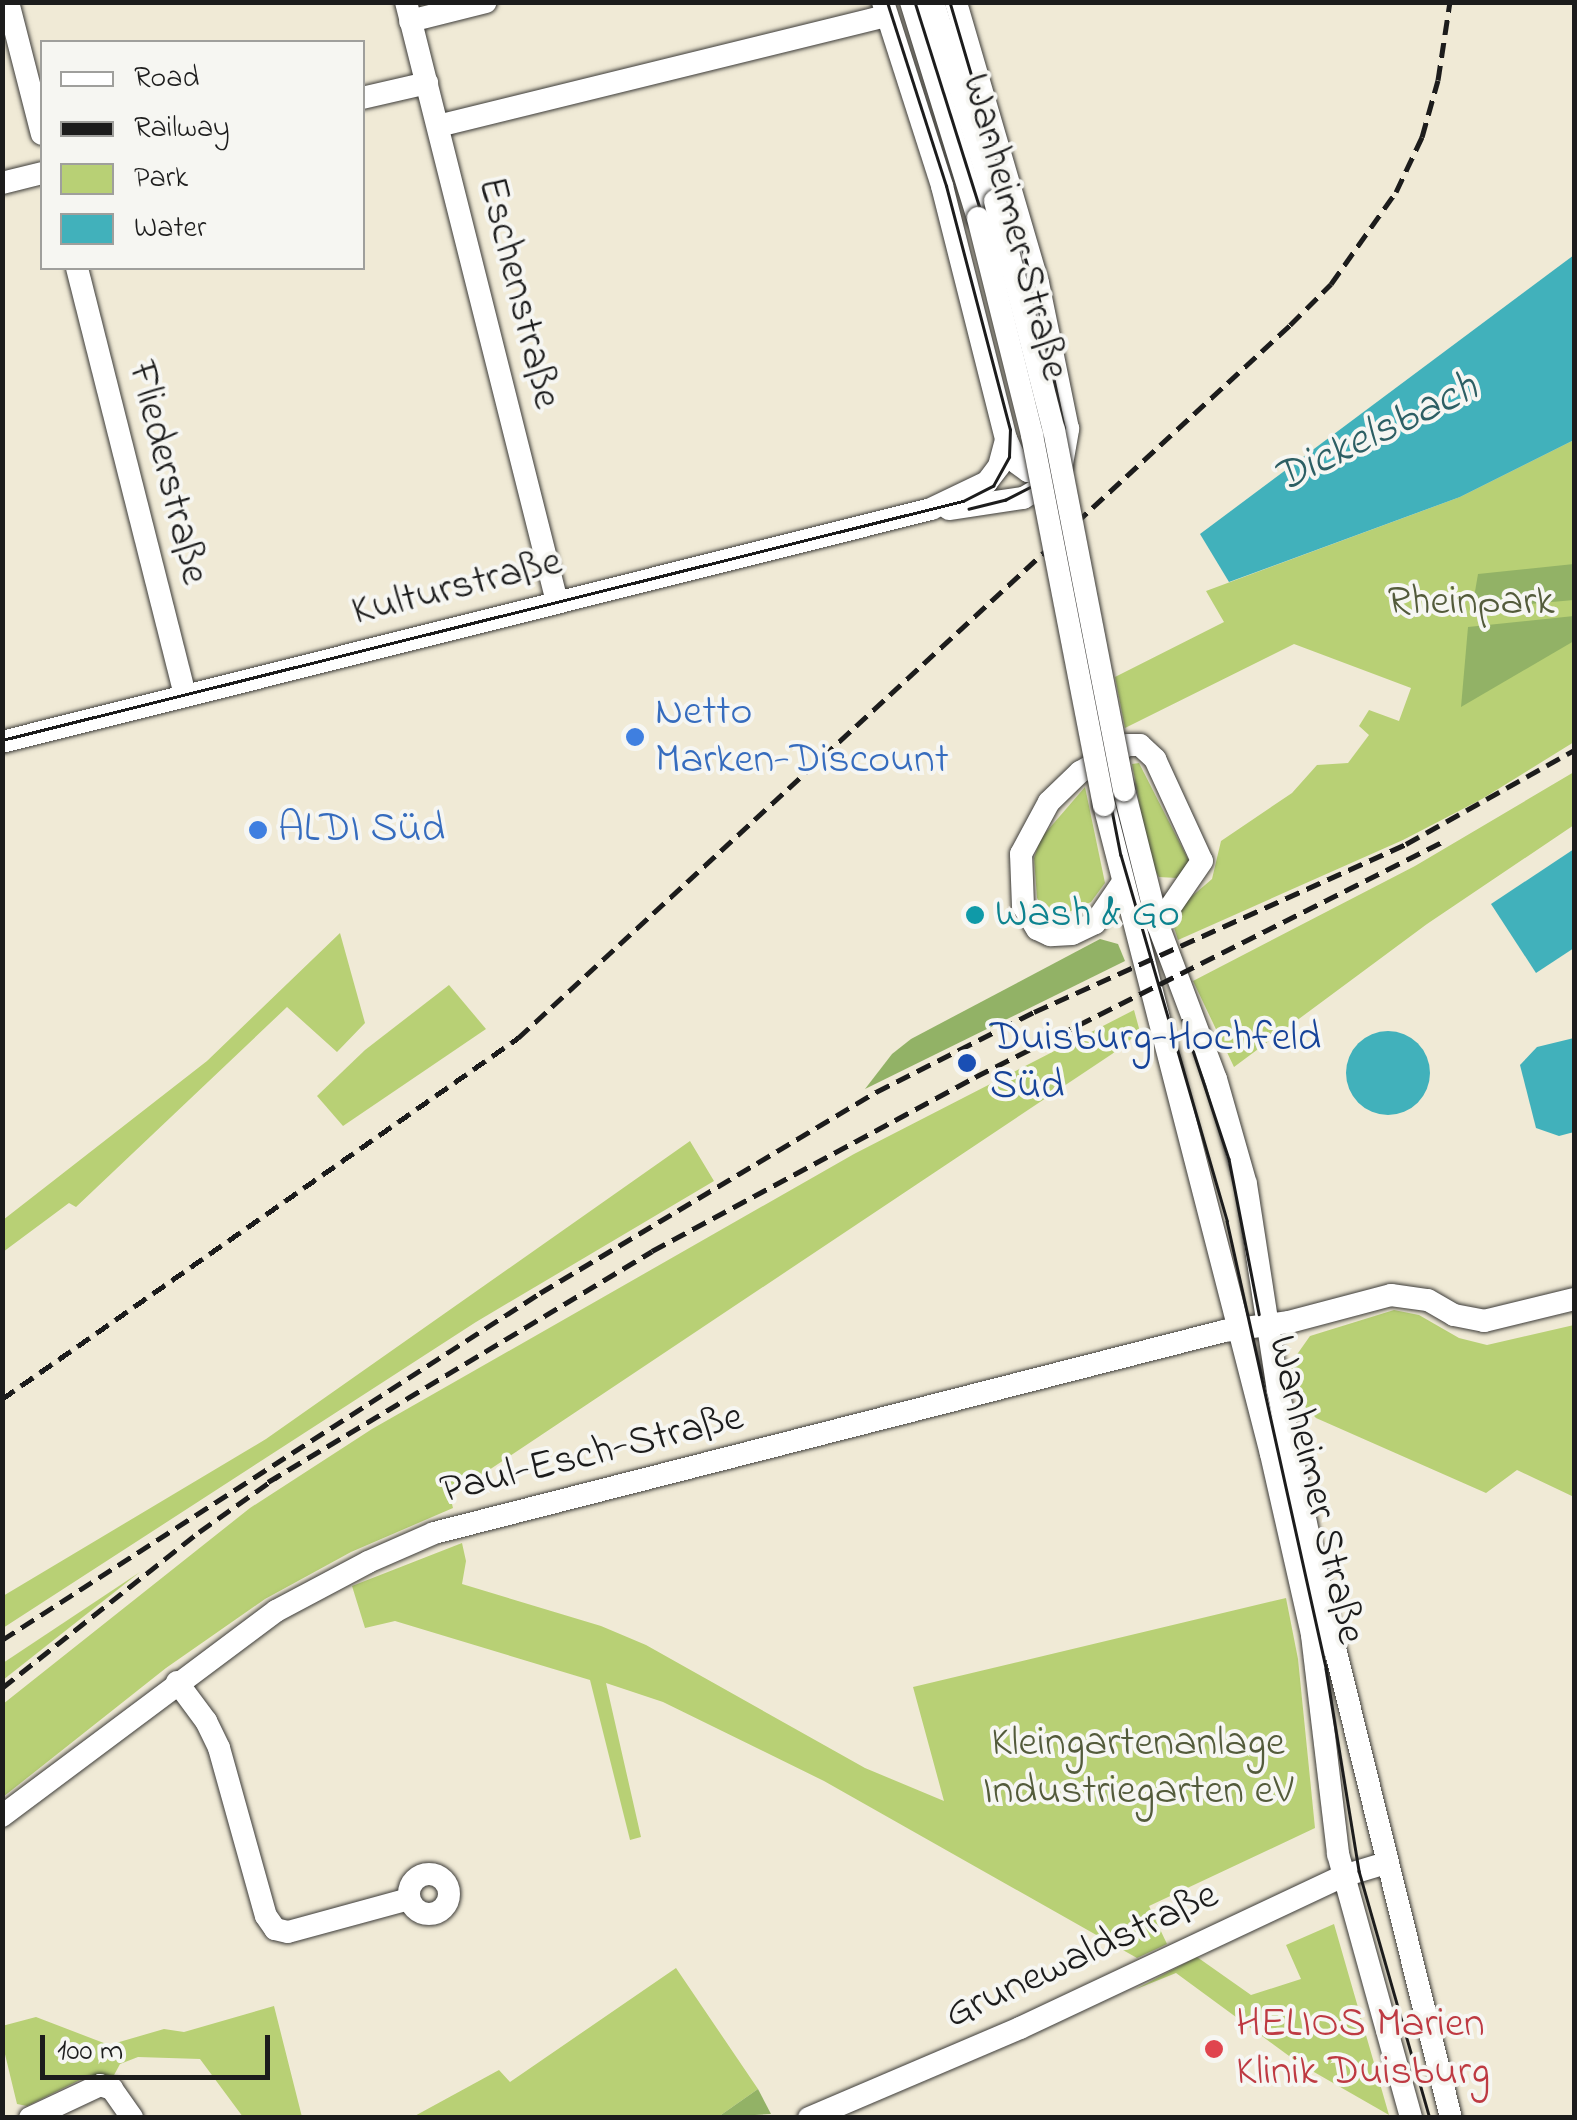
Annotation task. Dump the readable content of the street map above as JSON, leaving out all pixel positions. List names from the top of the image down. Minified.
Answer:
{"streets":{"street":["Wanheimer Straße","Eschenstraße","Fliederstraße","Kulturstraße","Paul-Esch-Straße","Grunewaldstraße"]},"crossings":[["Wanheimer Straße","Kulturstraße"],["Wanheimer Straße","Paul-Esch-Straße"],["Wanheimer Straße","Grunewaldstraße"],["Eschenstraße","Kulturstraße"],["Fliederstraße","Kulturstraße"]],"water":["Dickelsbach"],"parks":["Rheinpark","Kleingartenanlage Industriegarten eV"],"places":["Netto Marken-Discount","ALDI Süd","Wash & Go","Duisburg-Hochfeld Süd","HELIOS Marien Klinik Duisburg"],"legend":["Road","Railway","Park","Water"],"scale_bar":"100 m"}
